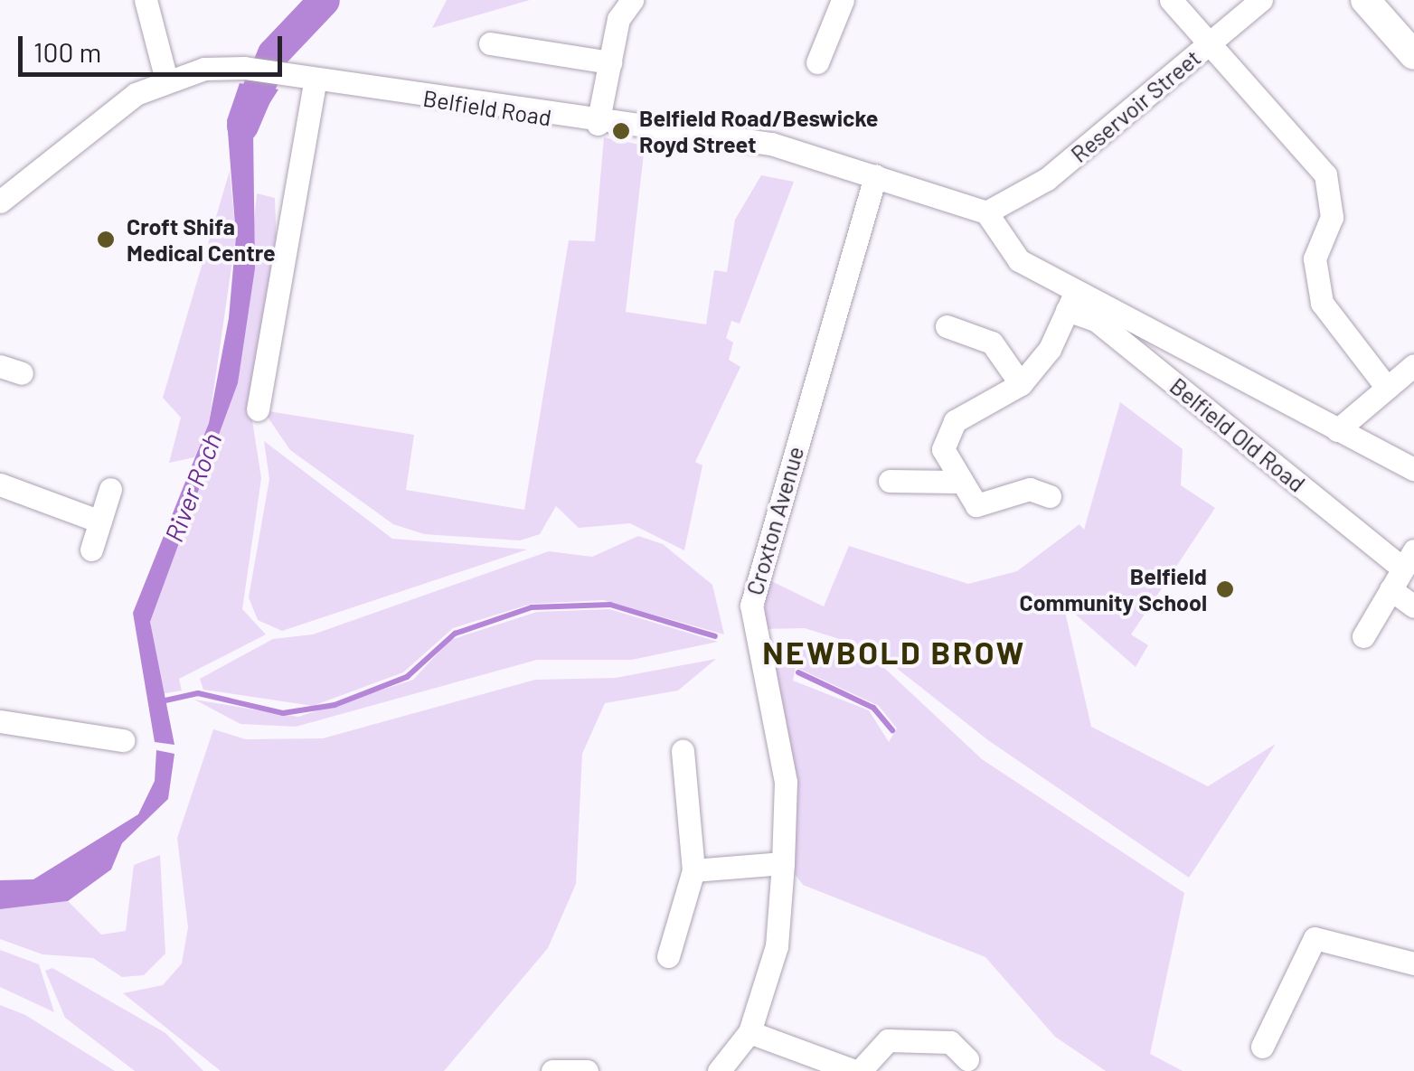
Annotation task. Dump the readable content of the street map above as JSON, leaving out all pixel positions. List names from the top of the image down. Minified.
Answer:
{"streets":{"street":["Reservoir Street","Belfield Road","Belfield Old Road","Croxton Avenue"]},"crossings":[["Reservoir Street","Belfield Road"],["Belfield Road","Croxton Avenue"]],"districts":["NEWBOLD BROW"],"water":["River Roch"],"places":["Belfield Road/Beswicke Royd Street","Croft Shifa Medical Centre","Belfield Community School"],"scale_bar":"100 m"}
